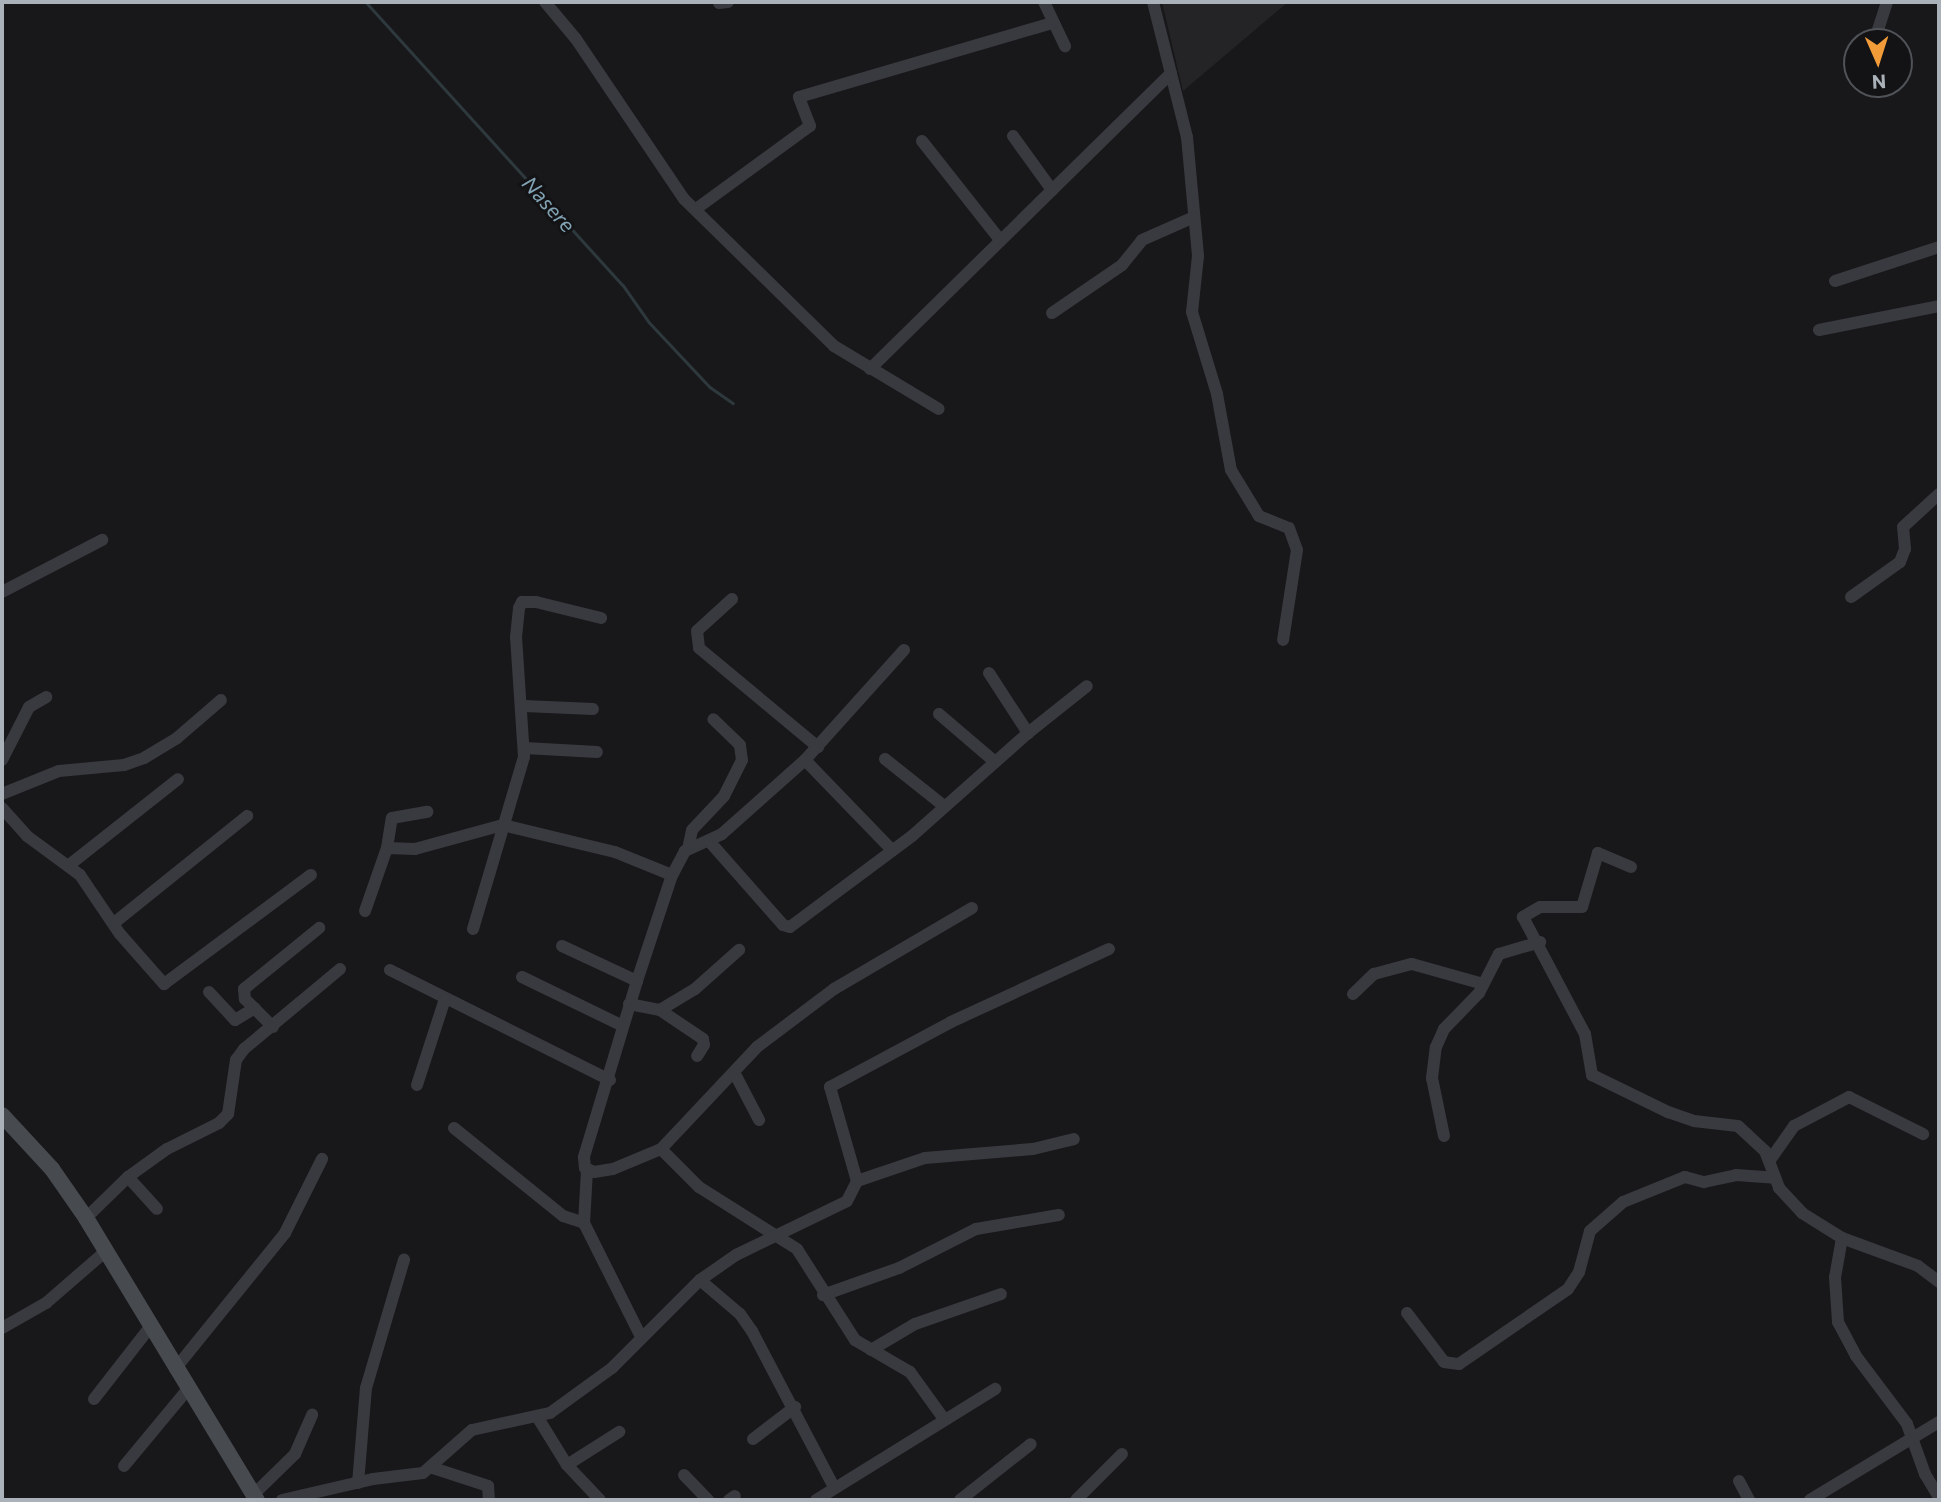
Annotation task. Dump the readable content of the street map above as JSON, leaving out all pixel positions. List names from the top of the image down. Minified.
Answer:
{"water":["Nasere"],"north":"bottom"}
